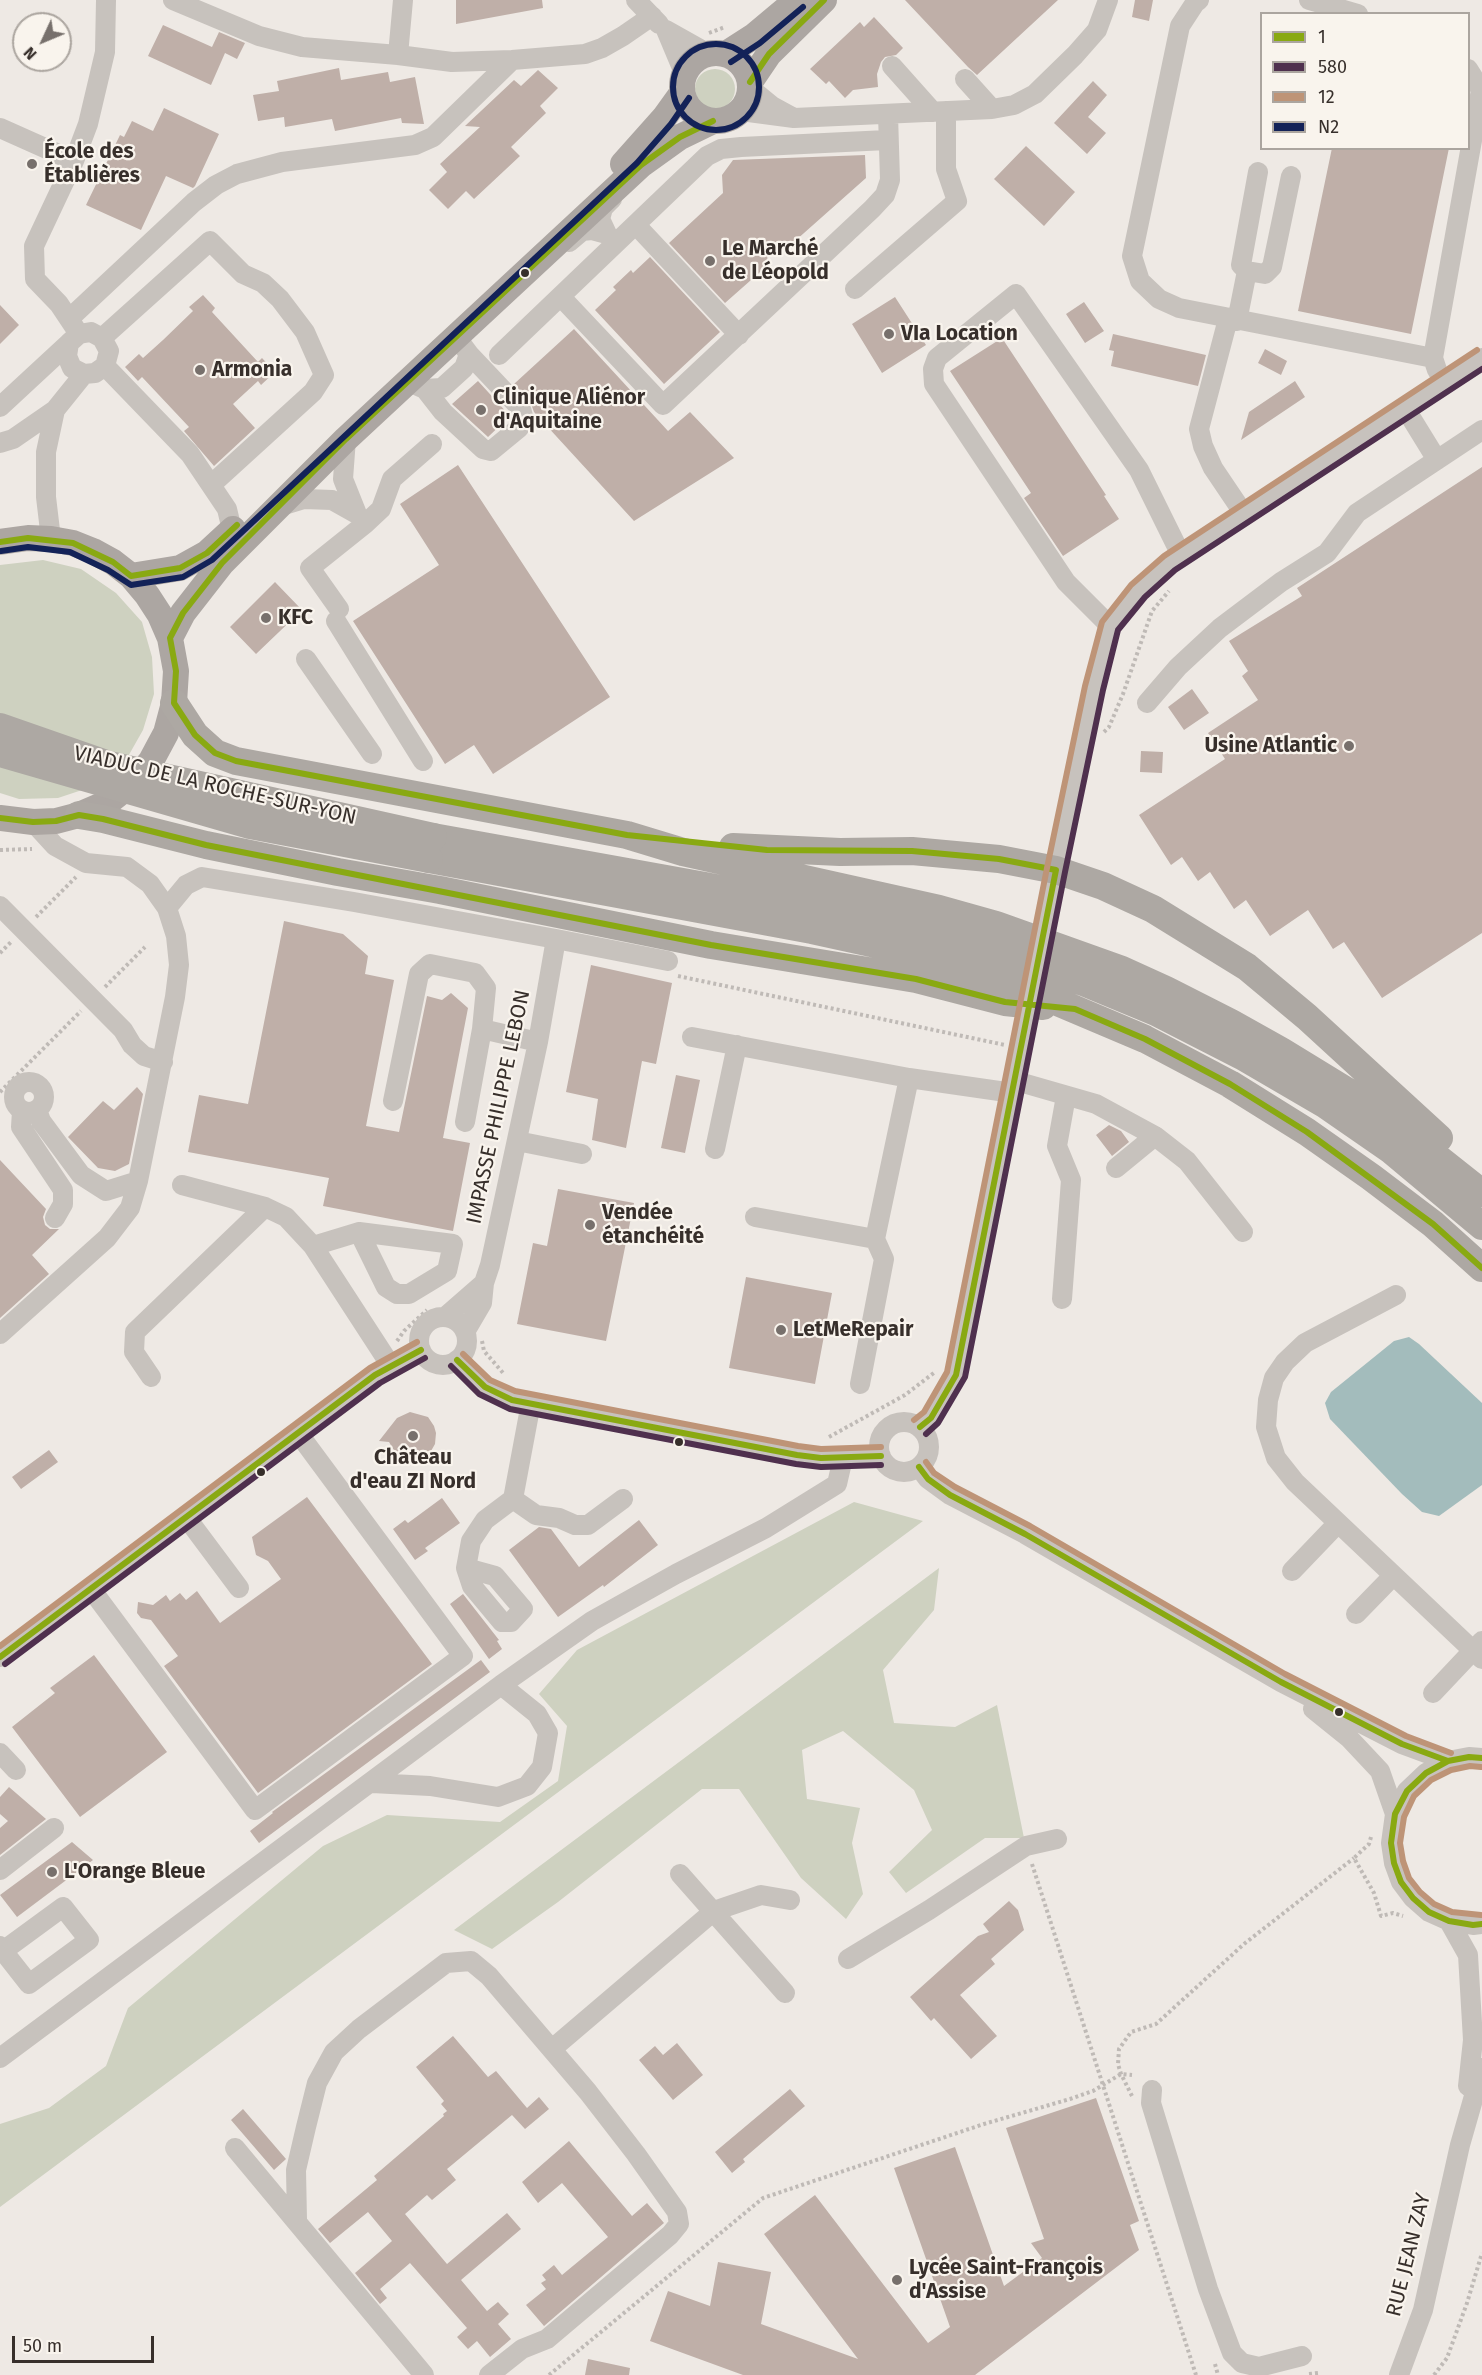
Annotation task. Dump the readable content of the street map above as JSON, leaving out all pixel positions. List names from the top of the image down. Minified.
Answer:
{"streets":{"highway":["VIADUC DE LA ROCHE-SUR-YON"],"street":["IMPASSE PHILIPPE LEBON","RUE JEAN ZAY"]},"places":["École des Établières","Le Marché de Léopold","VIa Location","Armonia","Clinique Aliénor d'Aquitaine","KFC","Usine Atlantic","Vendée étanchéité","LetMeRepair","Château d'eau ZI Nord","L'Orange Bleue","Lycée Saint-François d'Assise"],"lines":["transit line 1","transit line N2","transit line 12","transit line 580"],"legend":["1","580","12","N2"],"scale_bar":"50 m","north":"bottom left"}
